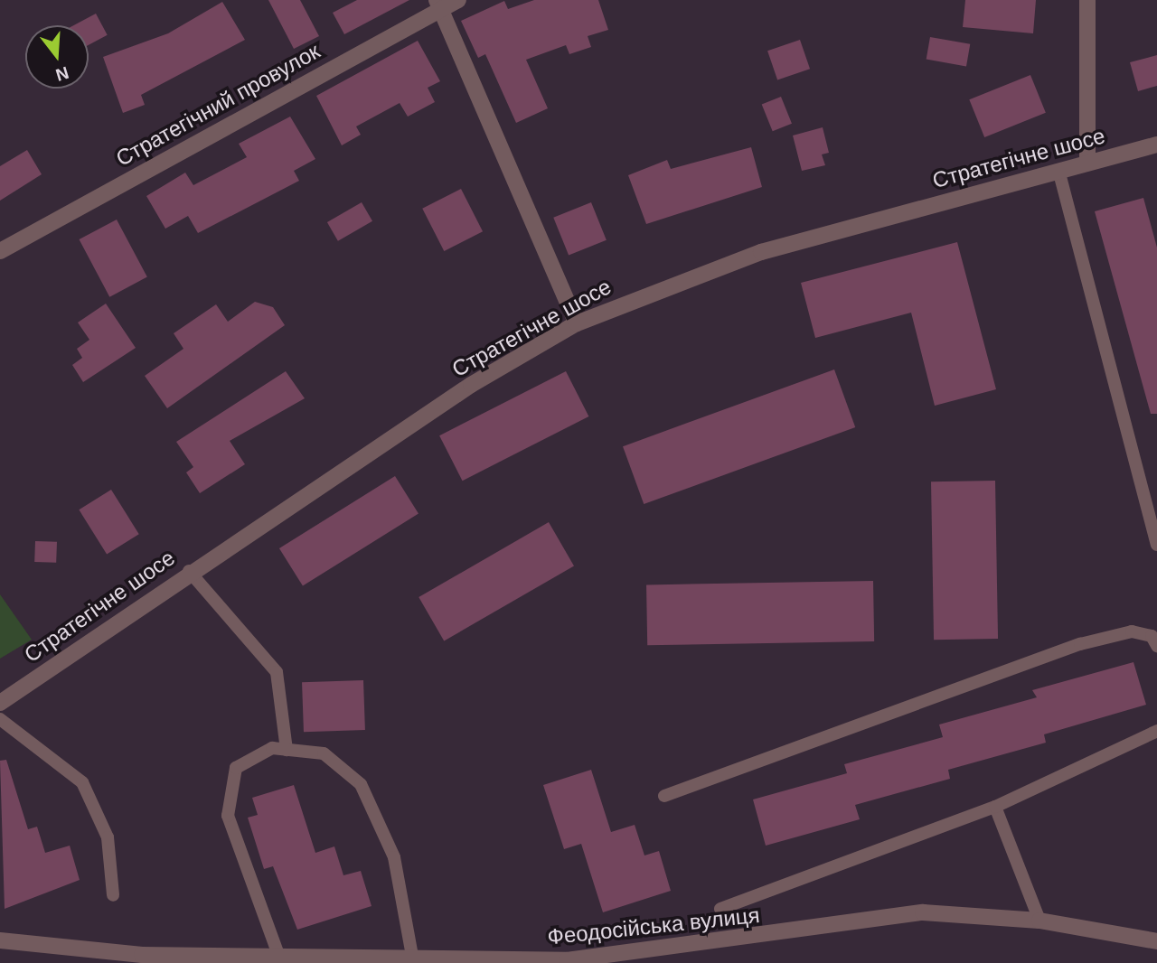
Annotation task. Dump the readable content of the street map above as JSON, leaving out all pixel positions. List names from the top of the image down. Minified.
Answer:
{"streets":{"street":["Стратегічний провулок","Стратегічне шосе","Феодосійська вулиця"]},"north":"bottom"}
